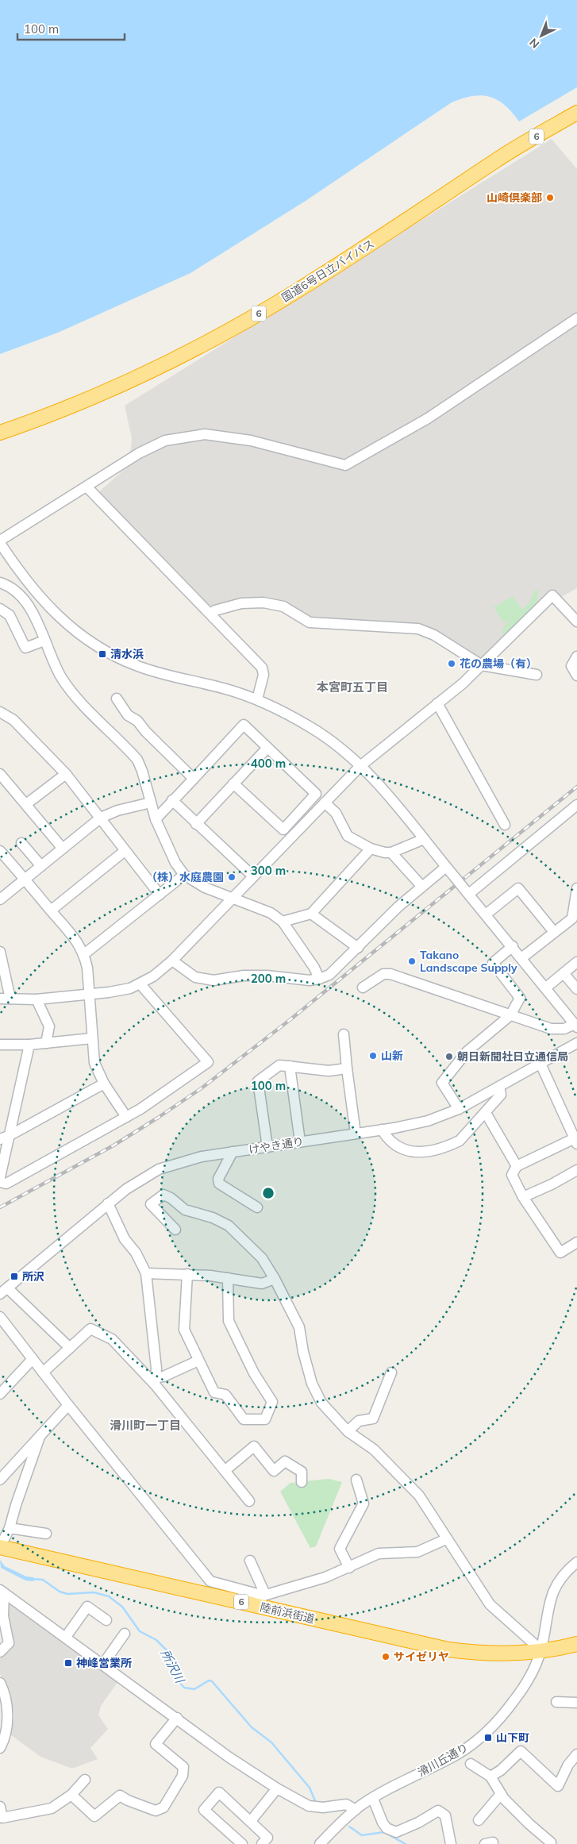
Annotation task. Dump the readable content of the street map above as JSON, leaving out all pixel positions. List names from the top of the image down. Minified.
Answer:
{"streets":{"highway":["6","国道6号日立バイパス","陸前浜街道"],"street":["けやき通り","滑川丘通り"]},"crossings":[["陸前浜街道","滑川丘通り"]],"districts":["本宮町五丁目","滑川町一丁目"],"water":["所沢川"],"places":{"other":["山崎倶楽部","花の農場（有）","（株）水庭農園","Takano Landscape Supply","山新","朝日新聞社日立通信局","サイゼリヤ"],"transit":["清水浜","所沢","神峰営業所","山下町"]},"scale_bar":"100 m","north":"bottom left","rings":["400 m","300 m","200 m","100 m"]}
